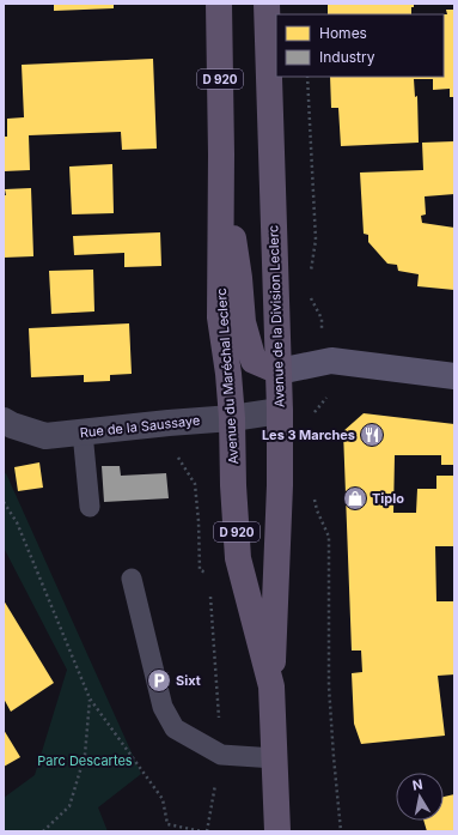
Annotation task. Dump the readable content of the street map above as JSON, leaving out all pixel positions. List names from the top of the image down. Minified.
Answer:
{"streets":{"main road":["D 920","Avenue de la Division Leclerc","Avenue du Maréchal Leclerc"],"street":["Rue de la Saussaye"]},"crossings":[["Avenue de la Division Leclerc","Avenue du Maréchal Leclerc"],["Avenue de la Division Leclerc","Rue de la Saussaye"],["Avenue du Maréchal Leclerc","Rue de la Saussaye"]],"parks":["Parc Descartes"],"places":{"restaurant":["Les 3 Marches"],"shop":["Tiplo"],"parking":["Sixt"]},"legend":["Homes","Industry"],"north":"top"}
